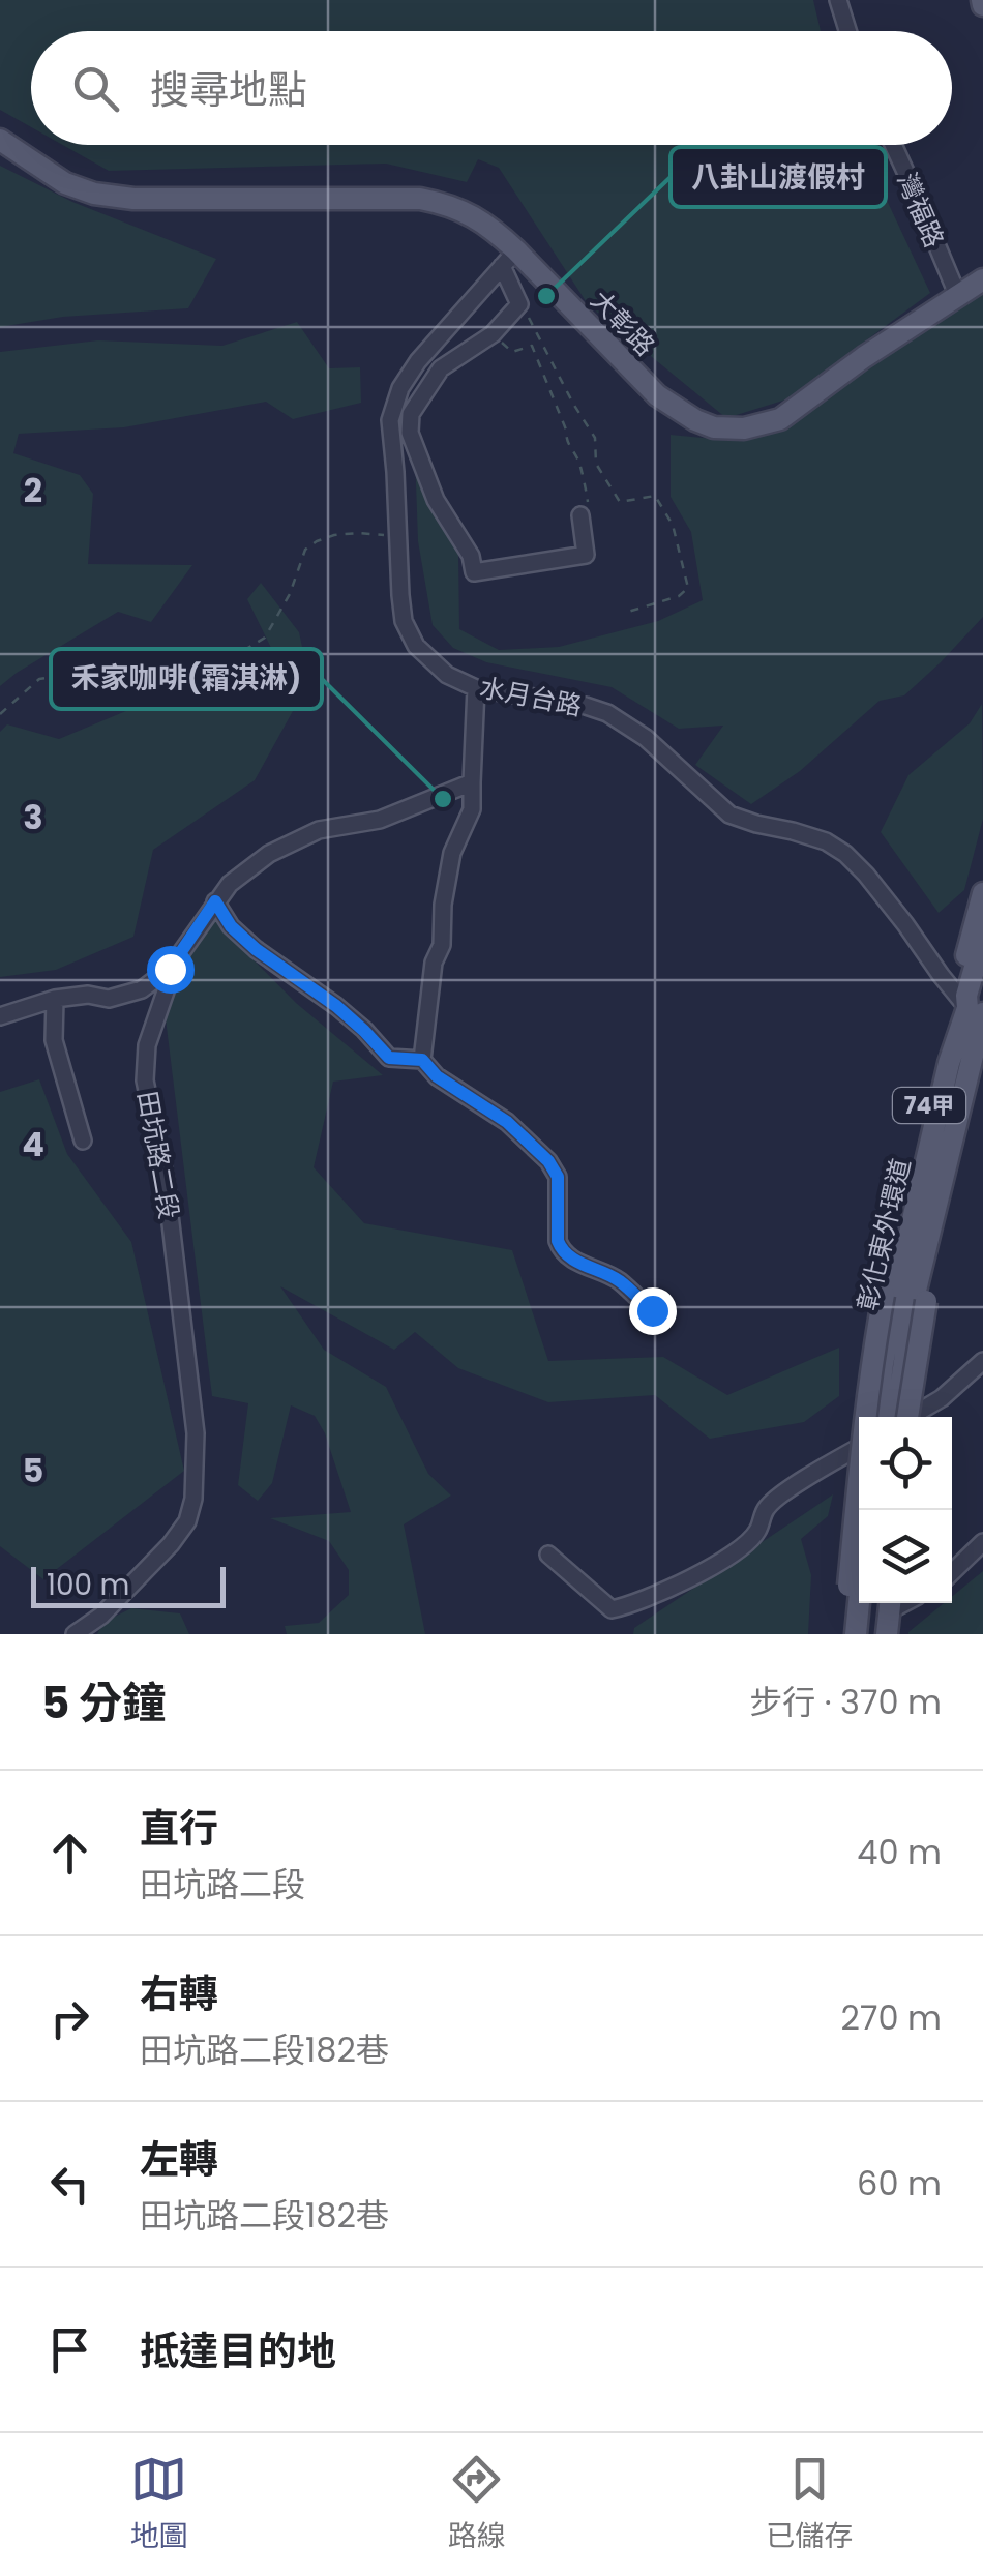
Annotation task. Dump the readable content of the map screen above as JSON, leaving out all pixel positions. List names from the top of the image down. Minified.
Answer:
{"streets":{"main road":["大彰路","74甲","彰化東外環道"],"street":["灣福路","水月台路","田坑路二段"]},"crossings":[["灣福路","大彰路"],["大彰路","水月台路"],["水月台路","74甲"],["74甲","彰化東外環道"]],"places":["八卦山渡假村","禾家咖啡(霜淇淋)"],"scale_bar":"100 m","page":{"search":"搜尋地點","scale":"100 m","heading":["5 分鐘","步行 · 370 m"],"list":[["直行","田坑路二段","40 m"],["右轉","田坑路二段182巷","270 m"],["左轉","田坑路二段182巷","60 m"],"抵達目的地"],"nav":["地圖","路線","已儲存"]},"grid":{"rows":["2","3","4","5"]}}
